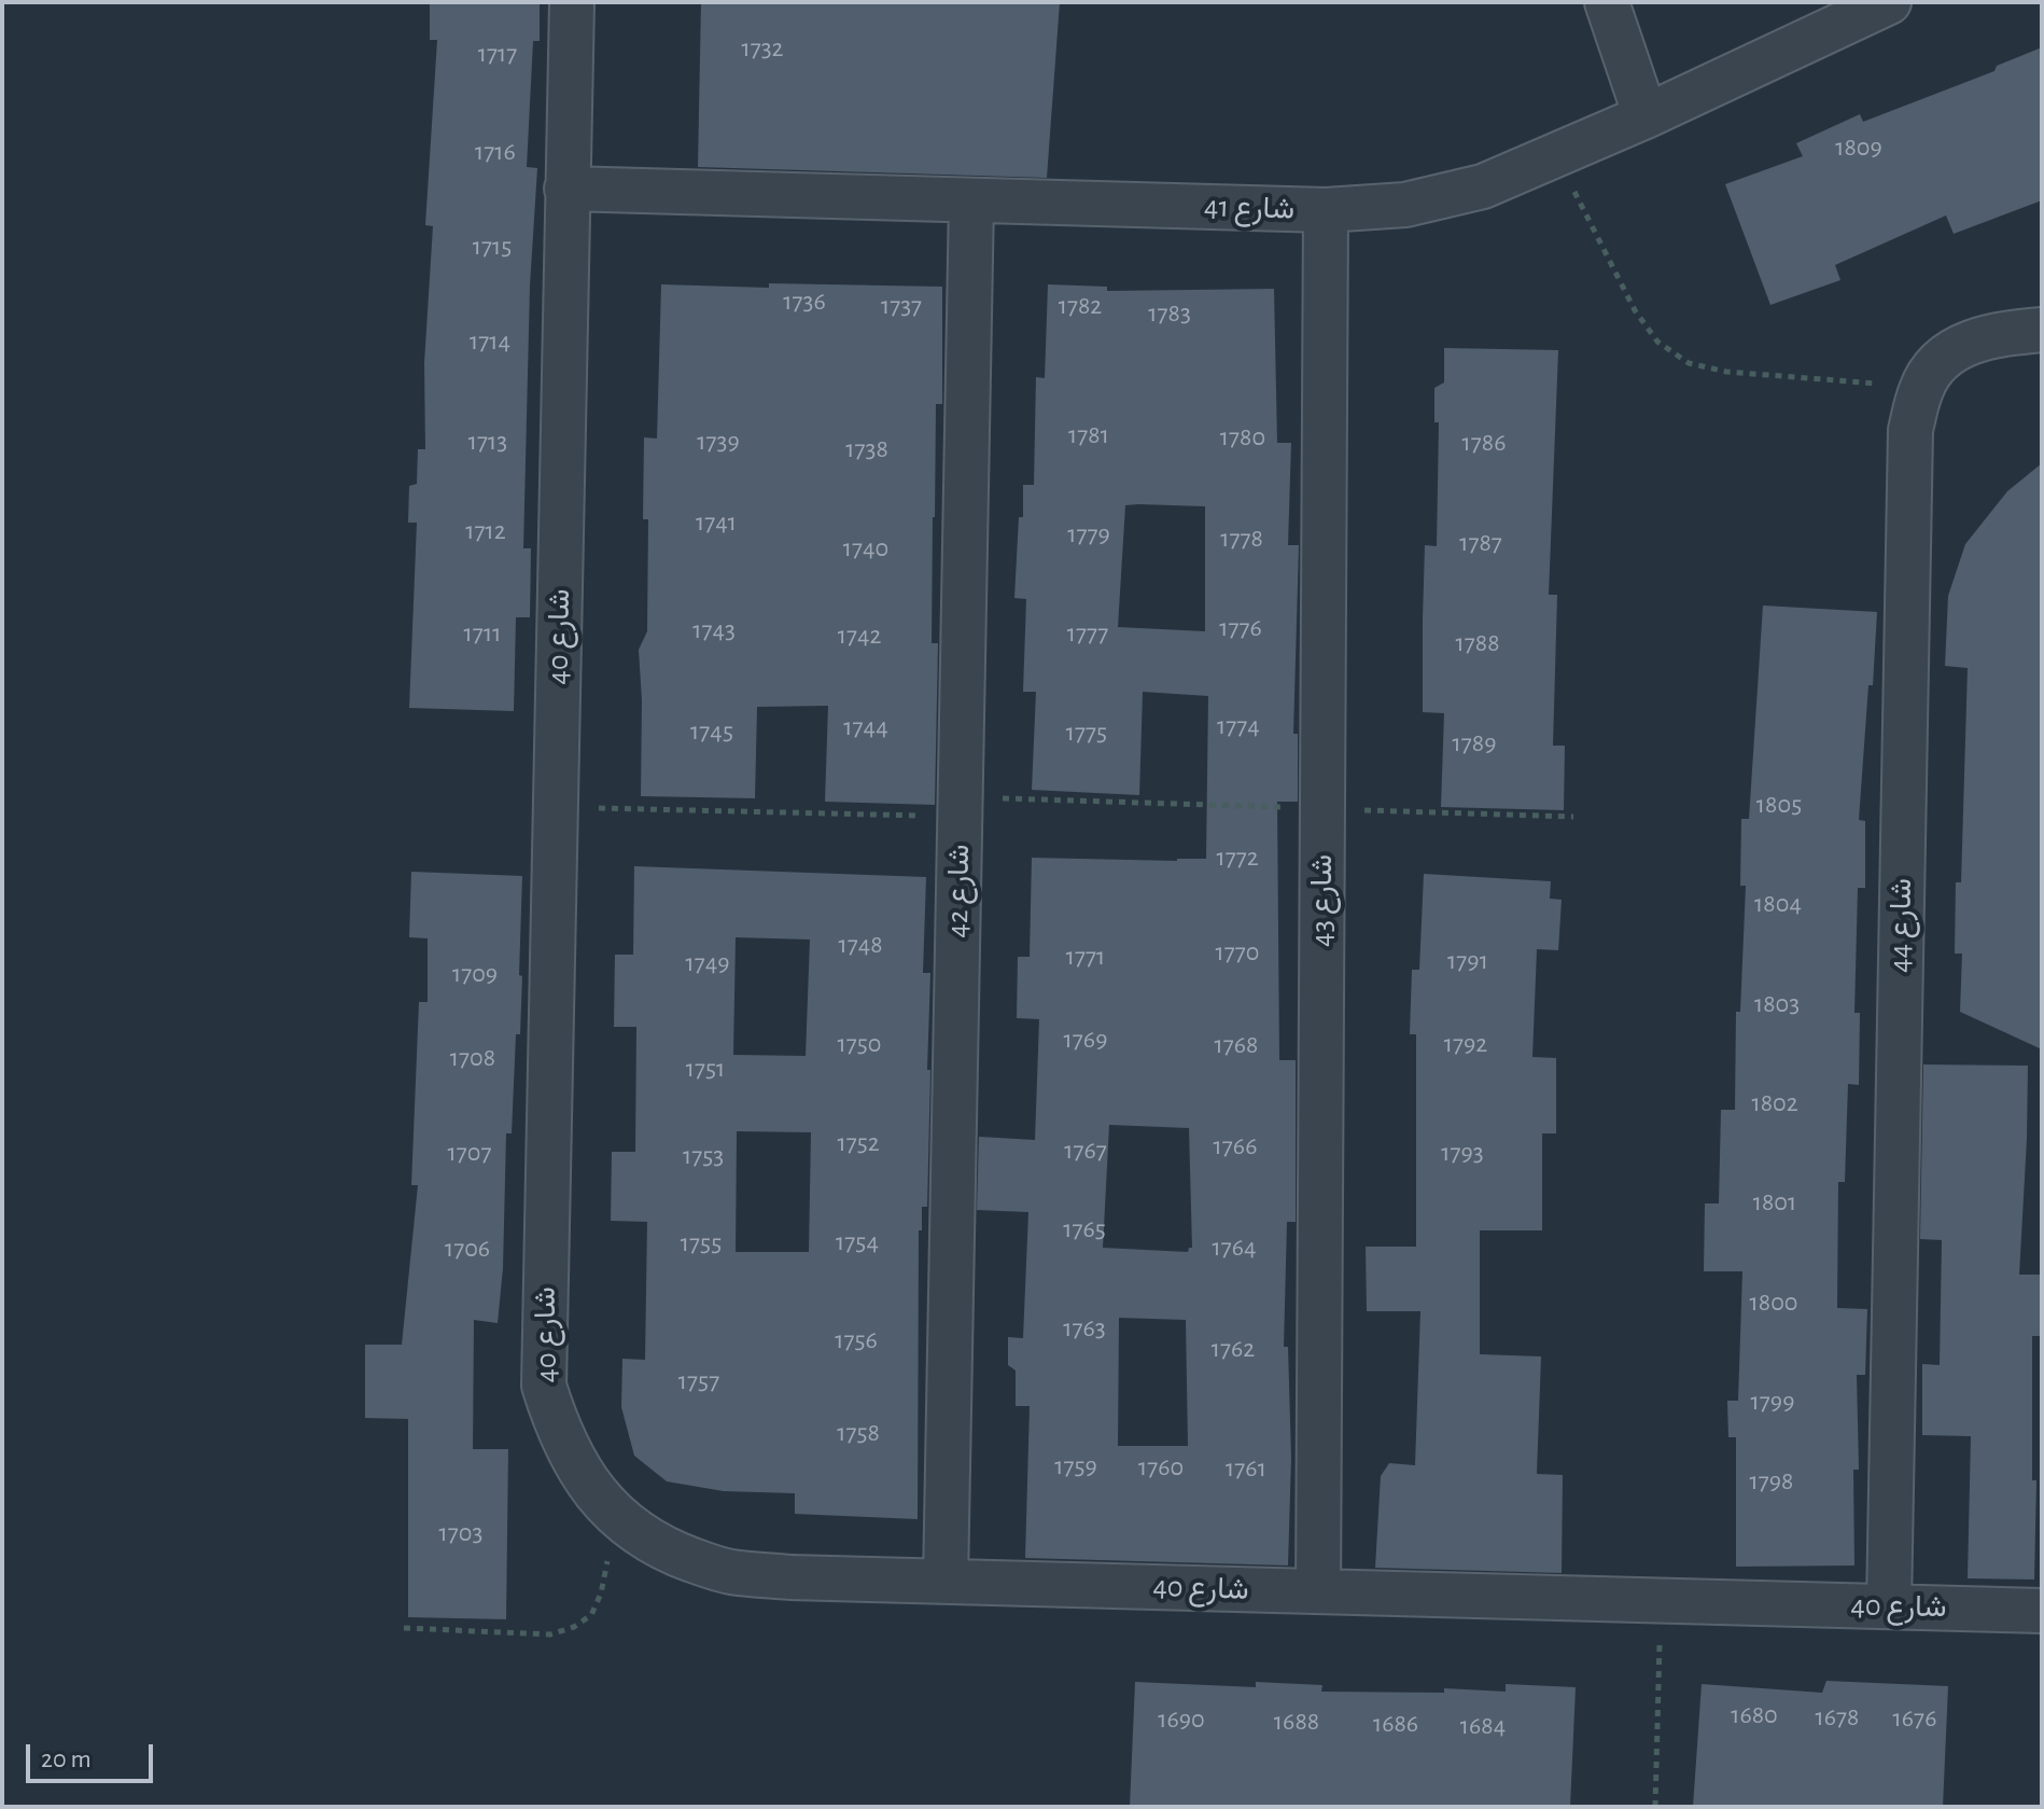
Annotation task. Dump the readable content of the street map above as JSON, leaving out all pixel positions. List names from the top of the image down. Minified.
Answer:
{"streets":{"street":["شارع 41","شارع 40","شارع 42","شارع 43","شارع 44"]},"crossings":[["شارع 41","شارع 40"],["شارع 41","شارع 42"],["شارع 41","شارع 43"],["شارع 40","شارع 42"],["شارع 40","شارع 43"],["شارع 40","شارع 44"]],"house_numbers":["1732","1717","1809","1716","1715","1736","1737","1782","1783","1714","1781","1780","1713","1739","1786","1738","1741","1712","1779","1778","1787","1740","1776","1743","1711","1777","1742","1788","1774","1744","1745","1775","1789","1805","1772","1804","1748","1770","1771","1791","1749","1709","1803","1769","1750","1792","1768","1708","1751","1802","1752","1766","1767","1707","1793","1753","1801","1765","1754","1755","1764","1706","1800","1763","1756","1762","1757","1799","1758","1759","1760","1761","1798","1703","1680","1678","1676","1690","1688","1686","1684"],"scale_bar":"20 m"}
